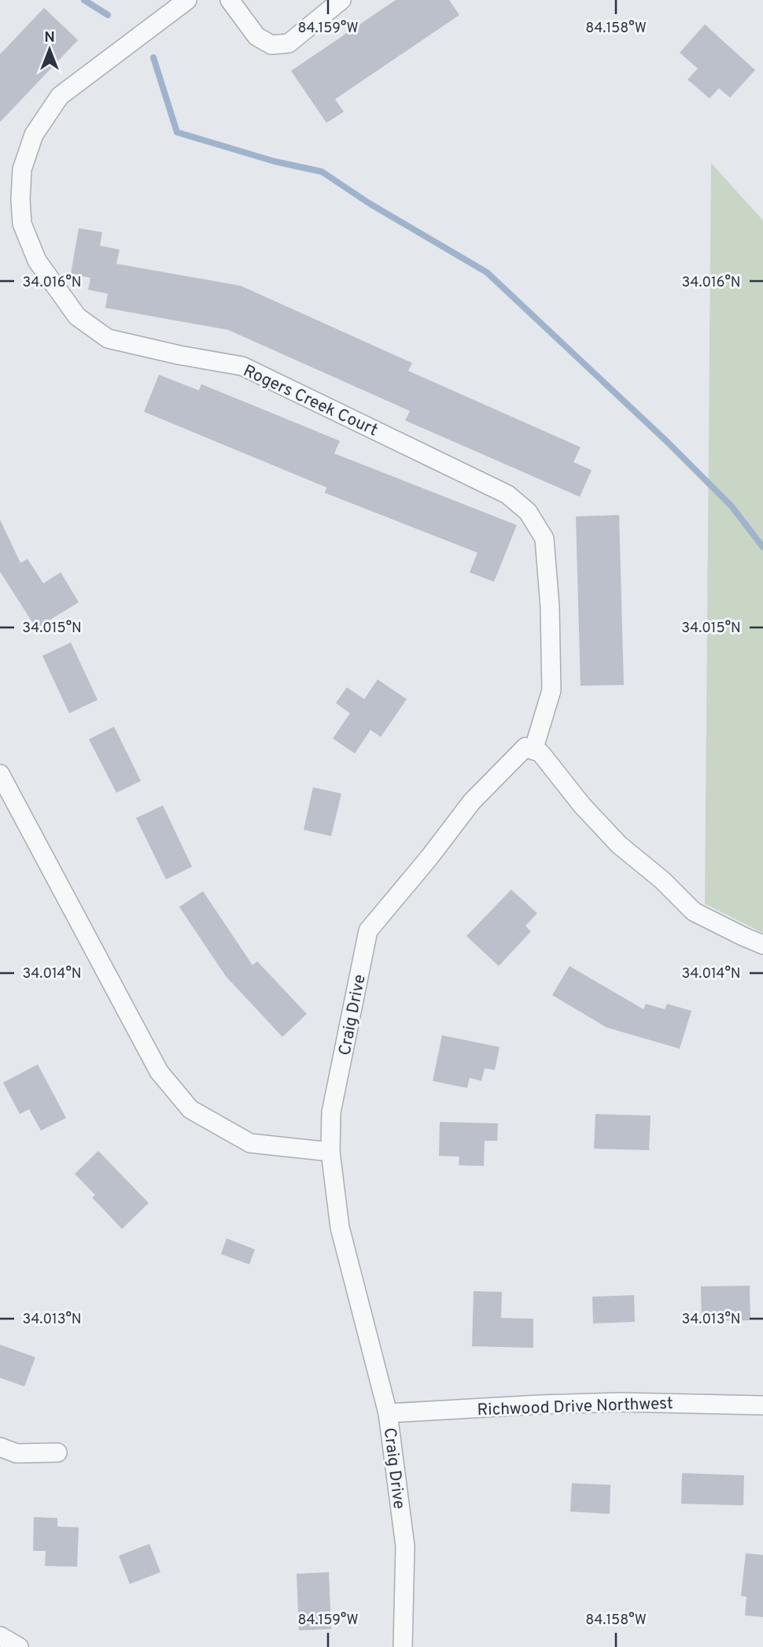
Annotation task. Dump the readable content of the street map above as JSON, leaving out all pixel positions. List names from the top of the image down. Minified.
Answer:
{"streets":{"street":["Rogers Creek Court","Craig Drive","Richwood Drive Northwest"]},"crossings":[["Rogers Creek Court","Craig Drive"],["Craig Drive","Richwood Drive Northwest"]],"north":"top","coordinates":["84.159°W","84.158°W","34.016°N","34.015°N","34.014°N","34.013°N"]}
